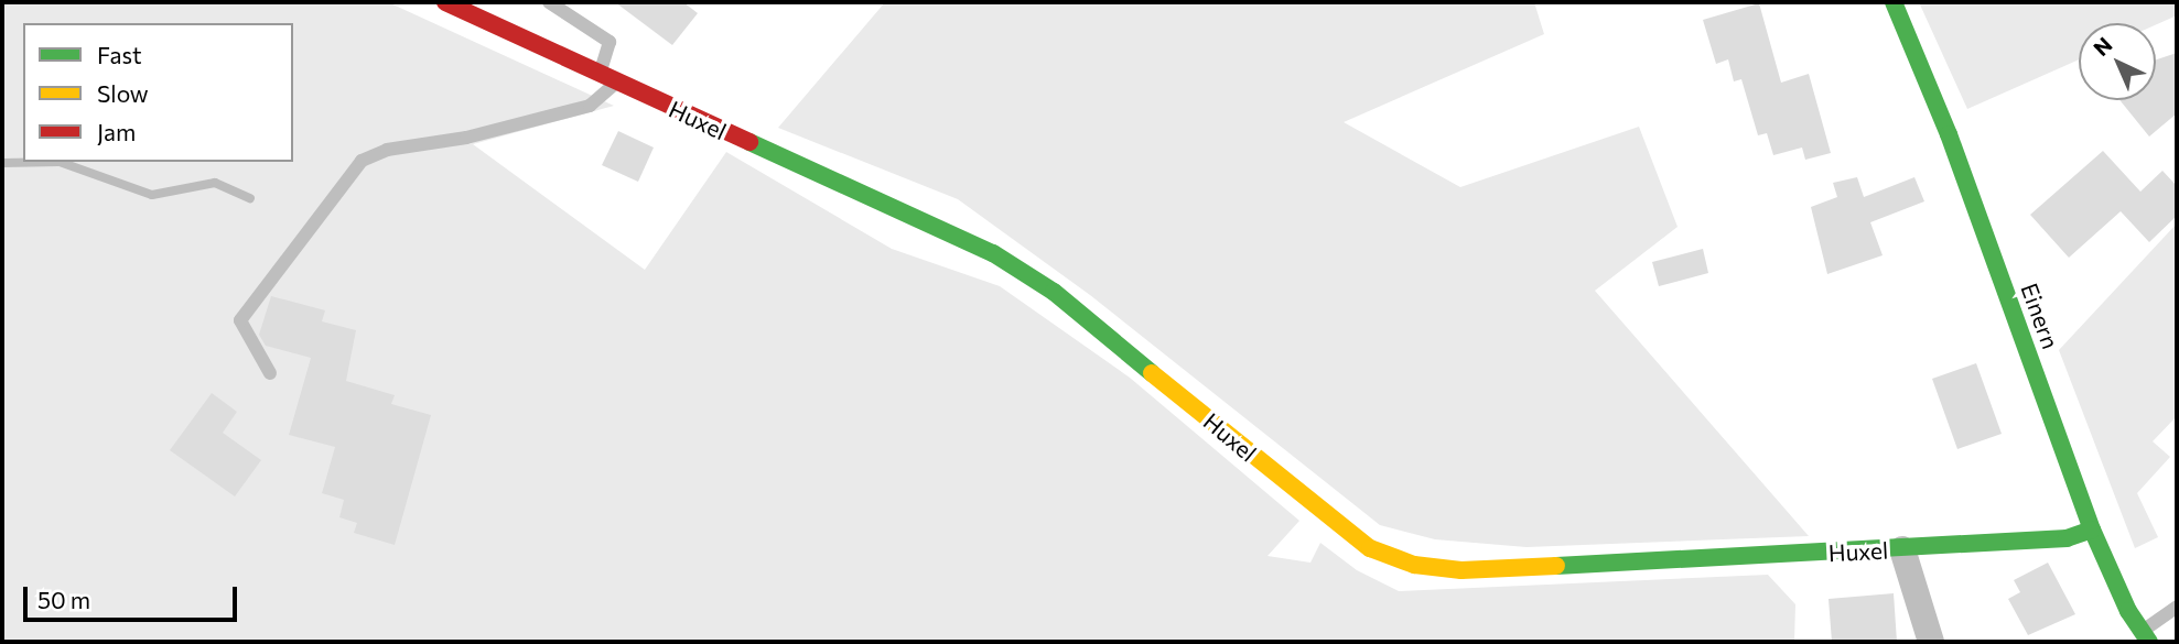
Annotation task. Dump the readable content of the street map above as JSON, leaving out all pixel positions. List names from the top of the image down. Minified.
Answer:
{"streets":{"street":["Huxel","Einern"]},"crossings":[["Huxel","Einern"]],"legend":["Fast","Slow","Jam"],"scale_bar":"50 m","north":"top left"}
